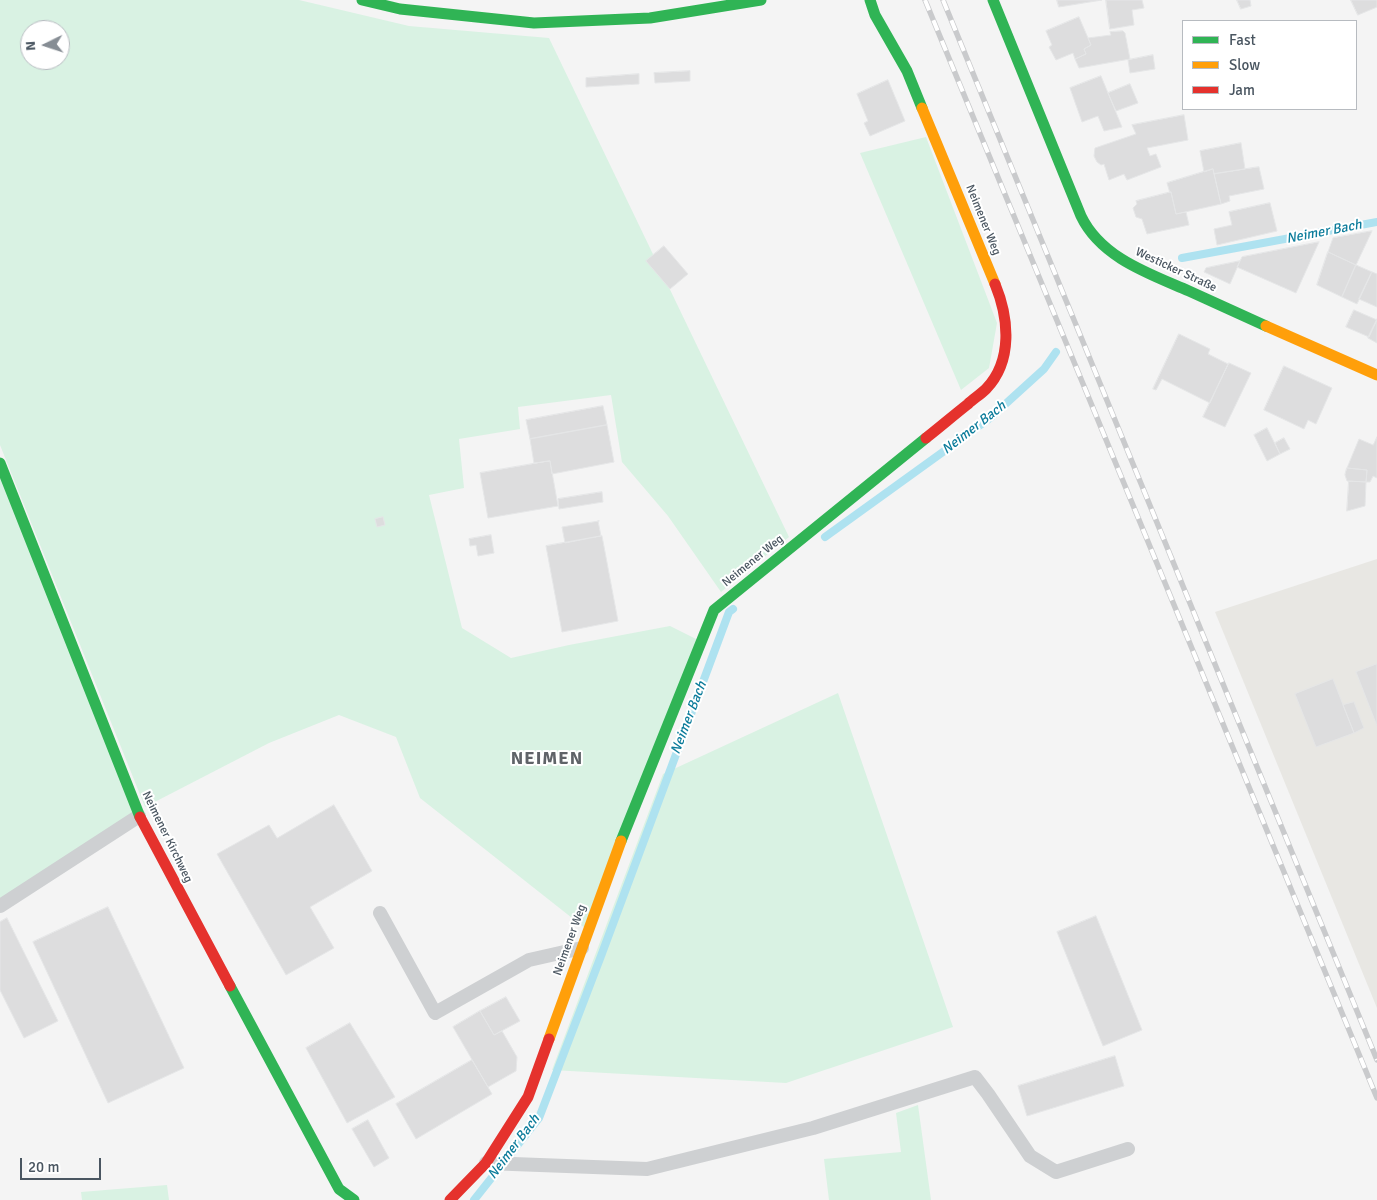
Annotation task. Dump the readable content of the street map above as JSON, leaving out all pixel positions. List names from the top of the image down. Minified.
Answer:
{"streets":{"street":["Neimener Weg","Westicker Straße","Neimener Kirchweg"]},"districts":["NEIMEN"],"water":["Neimer Bach"],"legend":["Fast","Slow","Jam"],"scale_bar":"20 m","north":"left"}
